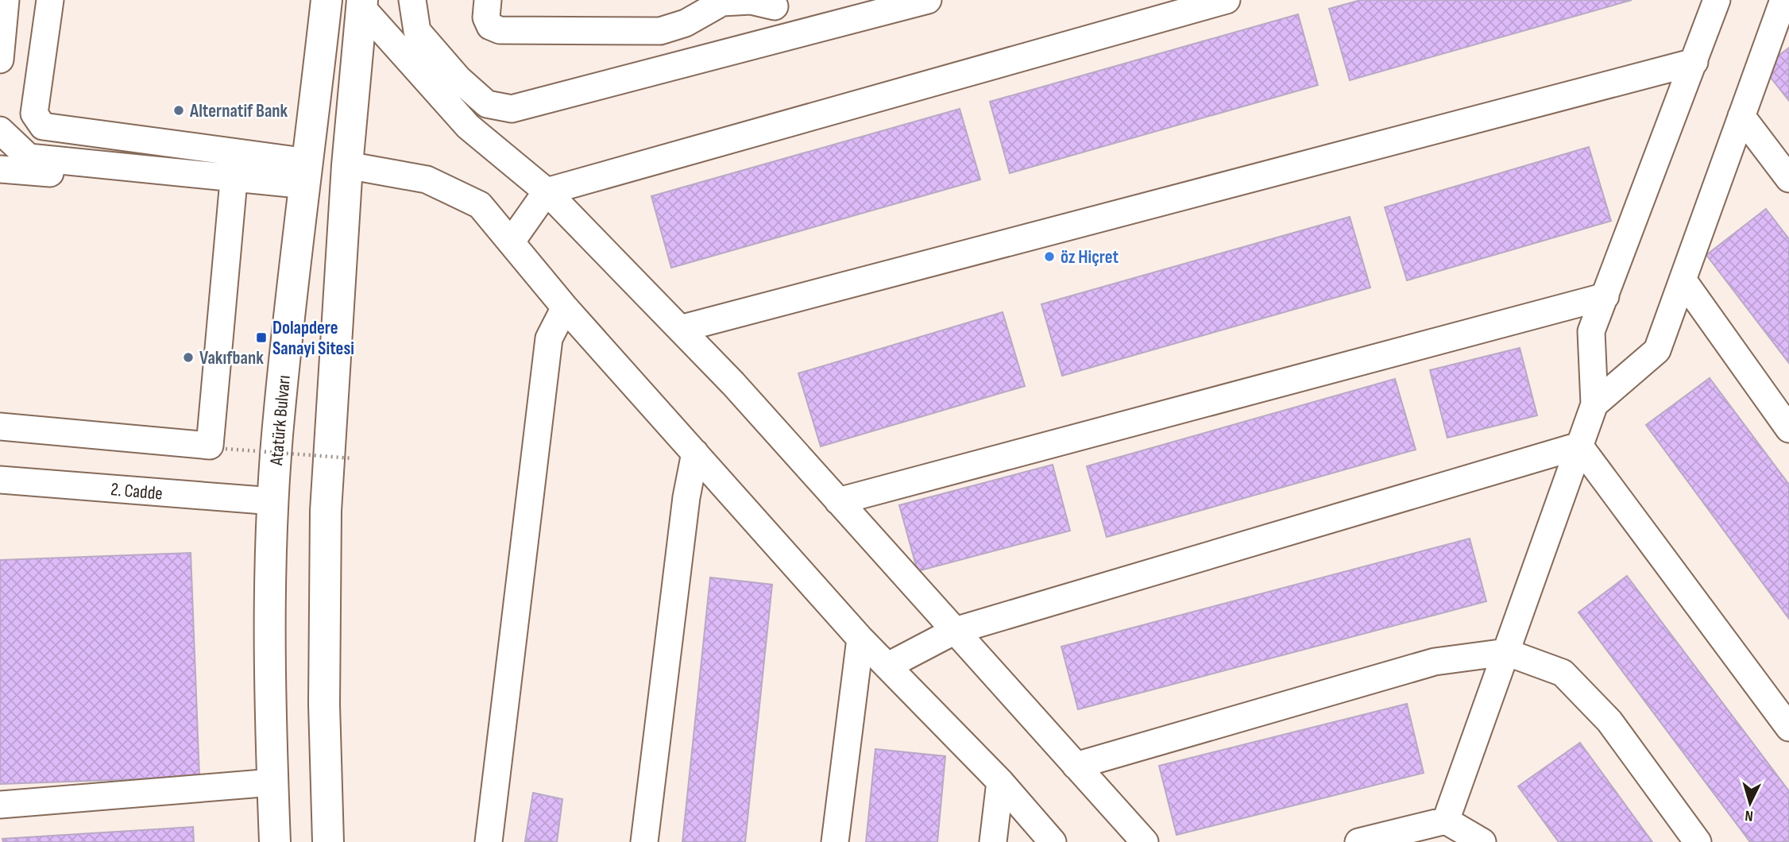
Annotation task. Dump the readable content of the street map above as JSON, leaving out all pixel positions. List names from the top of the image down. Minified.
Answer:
{"streets":{"main road":["Atatürk Bulvarı"],"street":["2. Cadde"]},"crossings":[["Atatürk Bulvarı","2. Cadde"]],"places":{"other":["Alternatif Bank","öz Hiçret","Vakıfbank"],"transit":["Dolapdere Sanayi Sitesi"]},"north":"bottom"}
